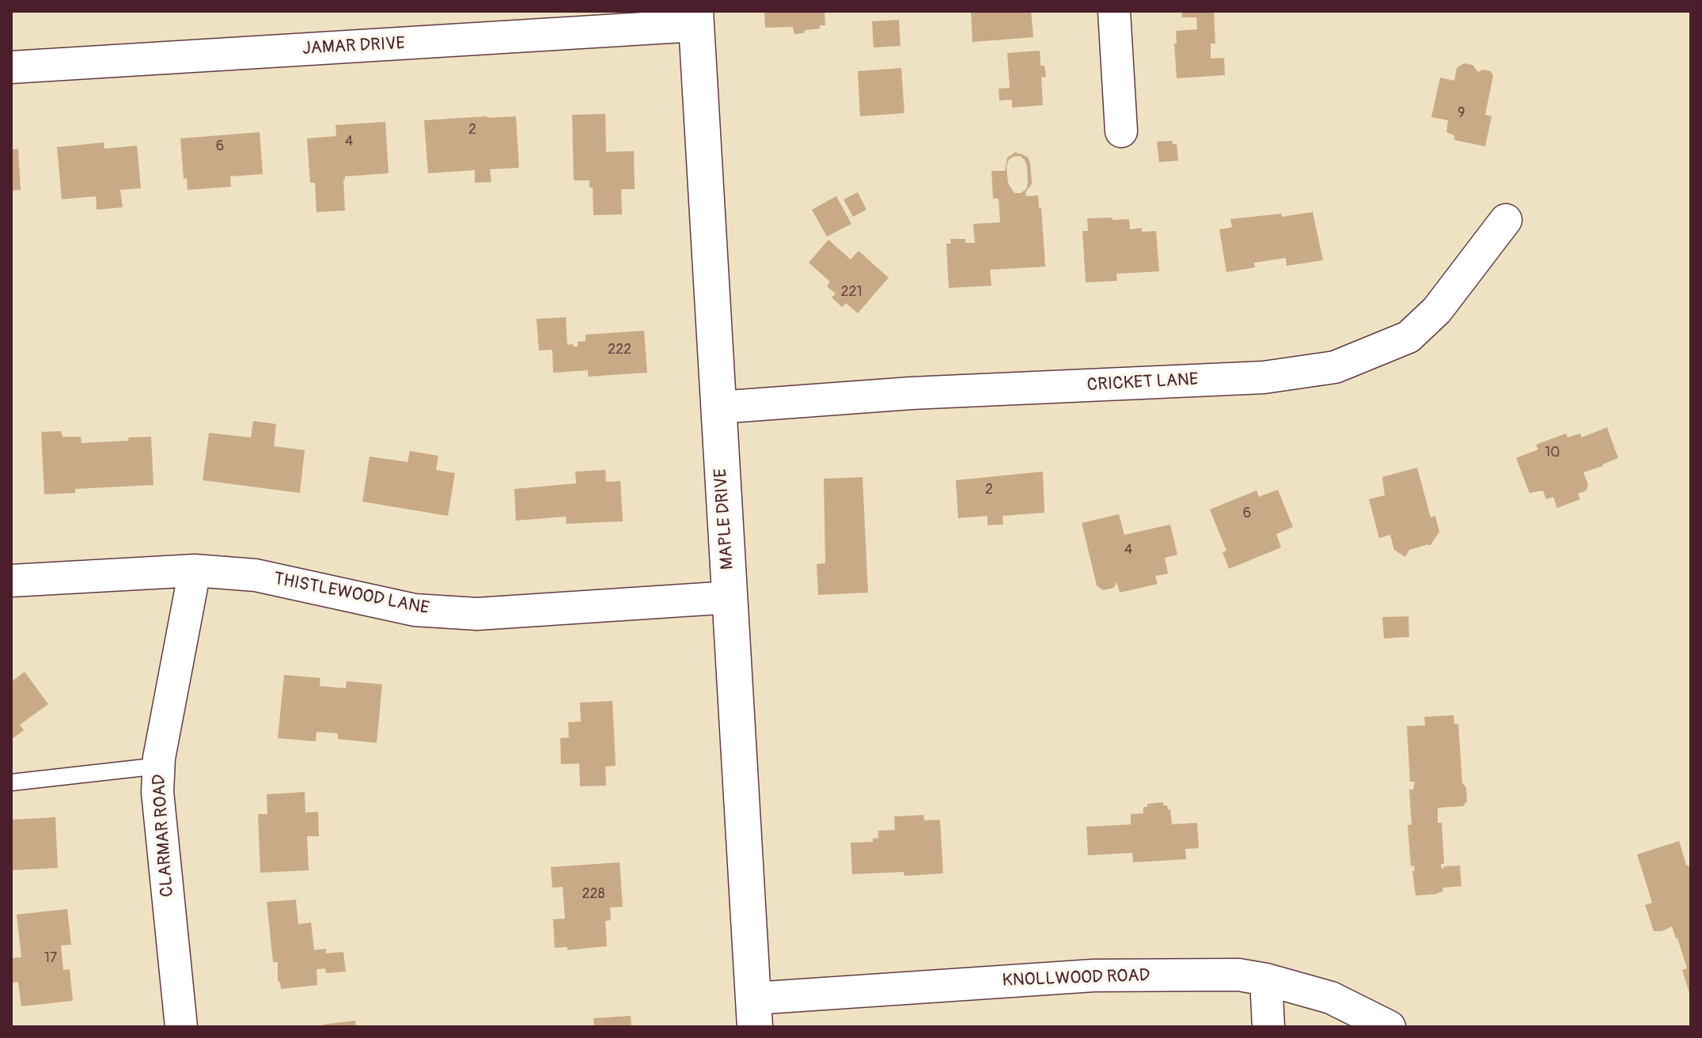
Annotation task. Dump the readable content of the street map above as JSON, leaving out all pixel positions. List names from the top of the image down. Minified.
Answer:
{"streets":{"street":["JAMAR DRIVE","CRICKET LANE","MAPLE DRIVE","THISTLEWOOD LANE","CLARMAR ROAD","KNOLLWOOD ROAD"]},"crossings":[["JAMAR DRIVE","MAPLE DRIVE"],["CRICKET LANE","MAPLE DRIVE"],["MAPLE DRIVE","THISTLEWOOD LANE"],["MAPLE DRIVE","KNOLLWOOD ROAD"],["THISTLEWOOD LANE","CLARMAR ROAD"]],"house_numbers":["9","2","4","6","221","222","10","2","6","4","228","17"]}
